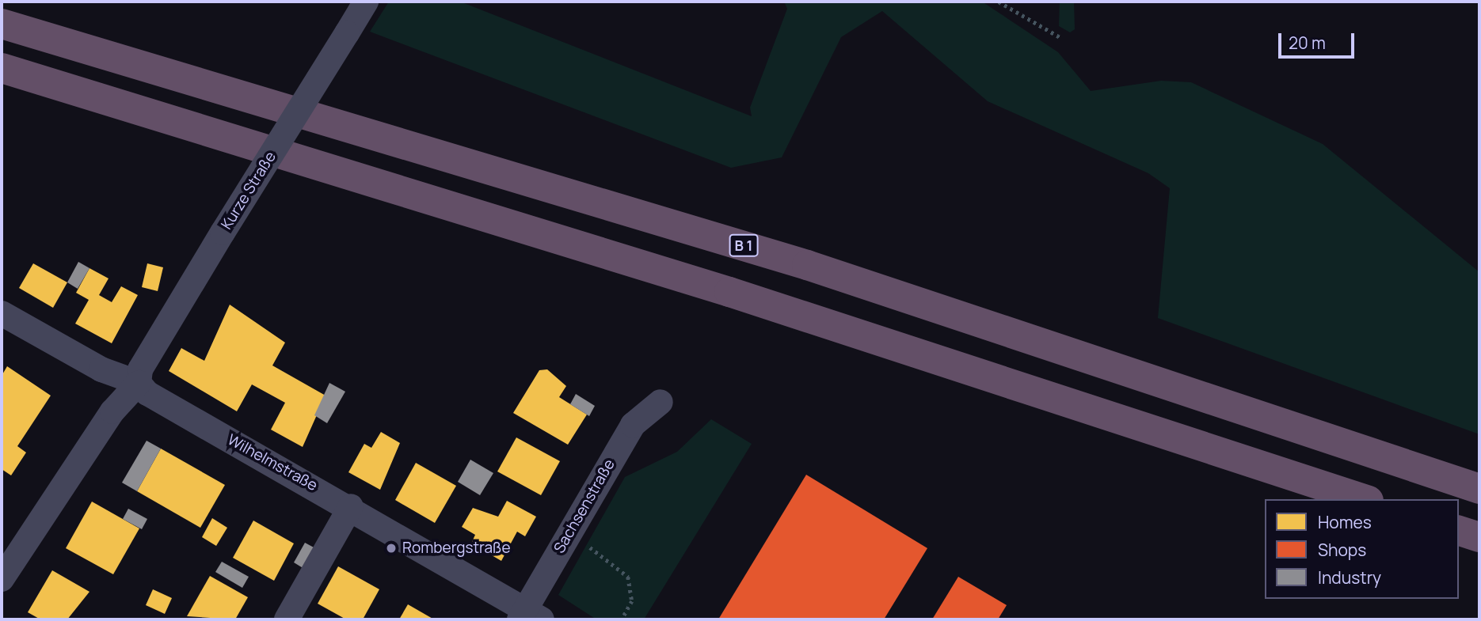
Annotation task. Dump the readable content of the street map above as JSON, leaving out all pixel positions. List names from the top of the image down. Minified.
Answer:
{"streets":{"highway":["B 1"],"street":["Kurze Straße","Wilhelmstraße","Sachsenstraße"]},"crossings":[["Kurze Straße","Wilhelmstraße"],["Wilhelmstraße","Sachsenstraße"]],"places":["Rombergstraße"],"legend":["Homes","Shops","Industry"],"scale_bar":"20 m"}
